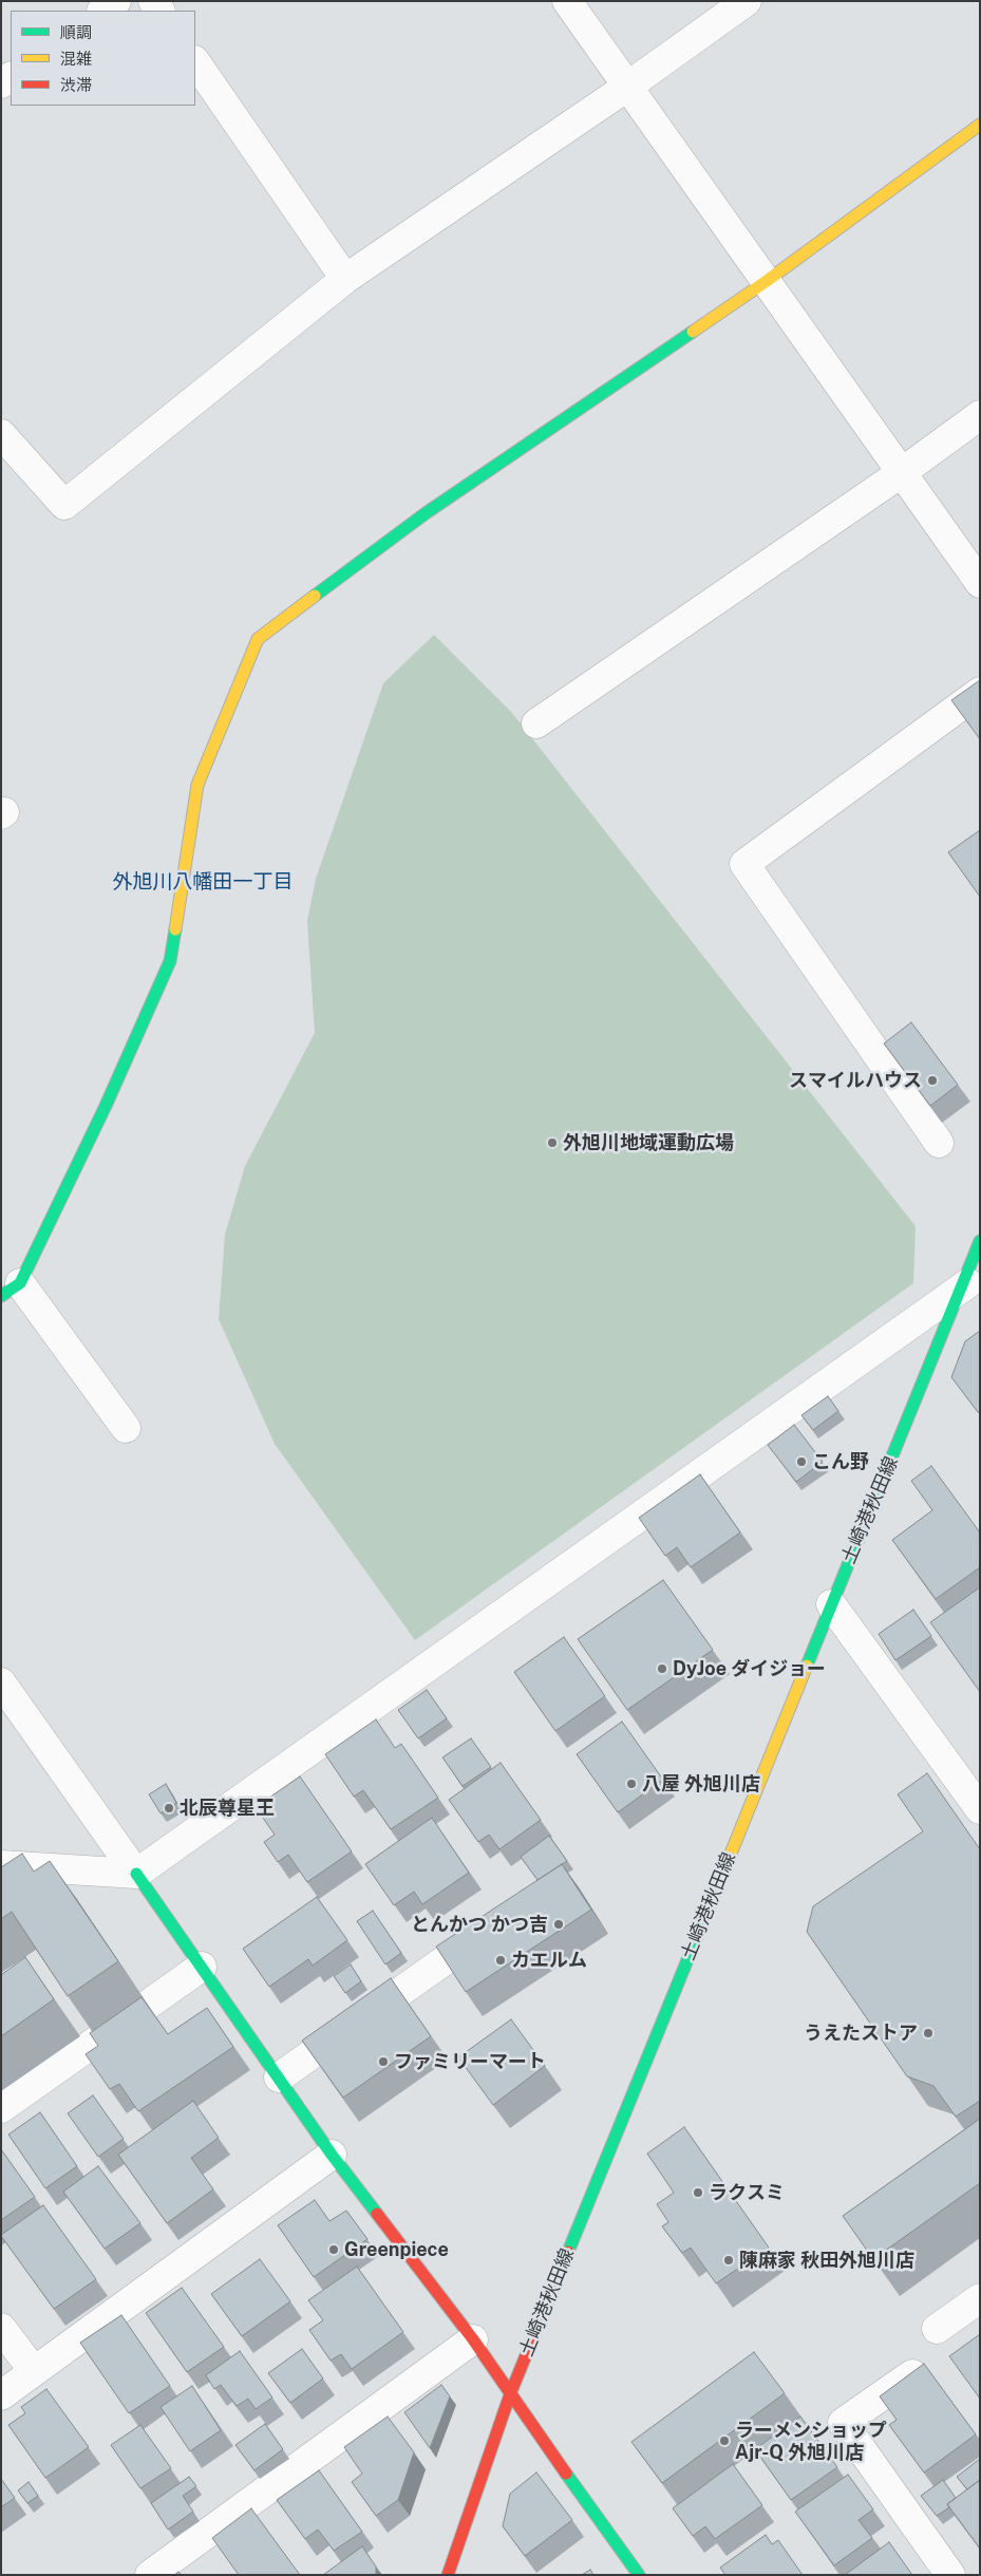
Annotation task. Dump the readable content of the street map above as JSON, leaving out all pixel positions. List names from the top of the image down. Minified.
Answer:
{"streets":{"street":["土崎港秋田線"]},"districts":["外旭川八幡田一丁目"],"places":["スマイルハウス","外旭川地域運動広場","こん野","DyJoe ダイジョー","八屋 外旭川店","北辰尊星王","とんかつ かつ吉","カエルム","うえたストア","ファミリーマート","ラクスミ","Greenpiece","陳麻家 秋田外旭川店","ラーメンショップ Ajr-Q 外旭川店"],"legend":["順調","混雑","渋滞"]}
